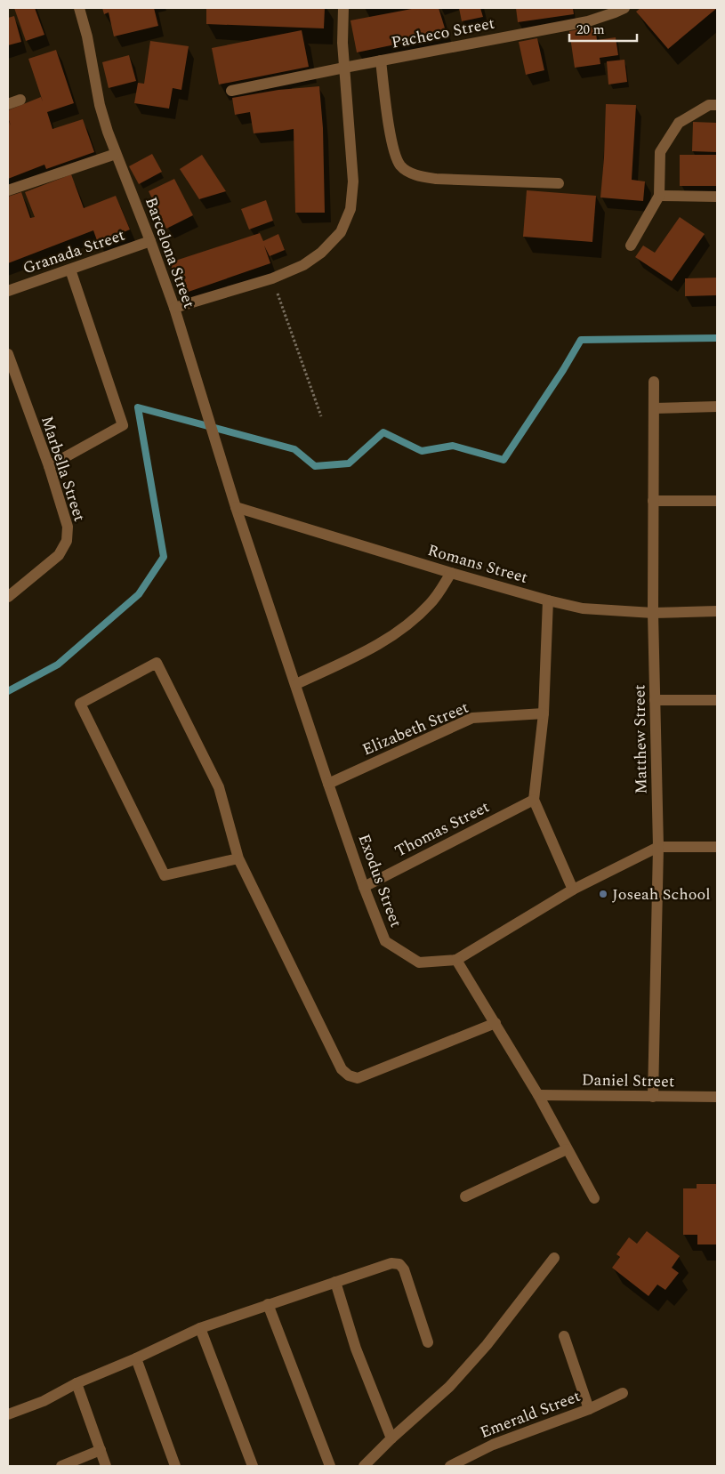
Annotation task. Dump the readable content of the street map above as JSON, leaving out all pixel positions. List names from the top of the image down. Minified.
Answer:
{"streets":{"street":["Pacheco Street","Granada Street","Barcelona Street","Marbella Street","Romans Street","Elizabeth Street","Matthew Street","Thomas Street","Exodus Street","Daniel Street","Emerald Street"]},"crossings":[["Granada Street","Barcelona Street"],["Barcelona Street","Romans Street"],["Barcelona Street","Exodus Street"],["Romans Street","Matthew Street"],["Romans Street","Exodus Street"],["Elizabeth Street","Exodus Street"],["Matthew Street","Exodus Street"],["Matthew Street","Daniel Street"],["Thomas Street","Exodus Street"]],"places":["Joseah School"],"scale_bar":"20 m"}
